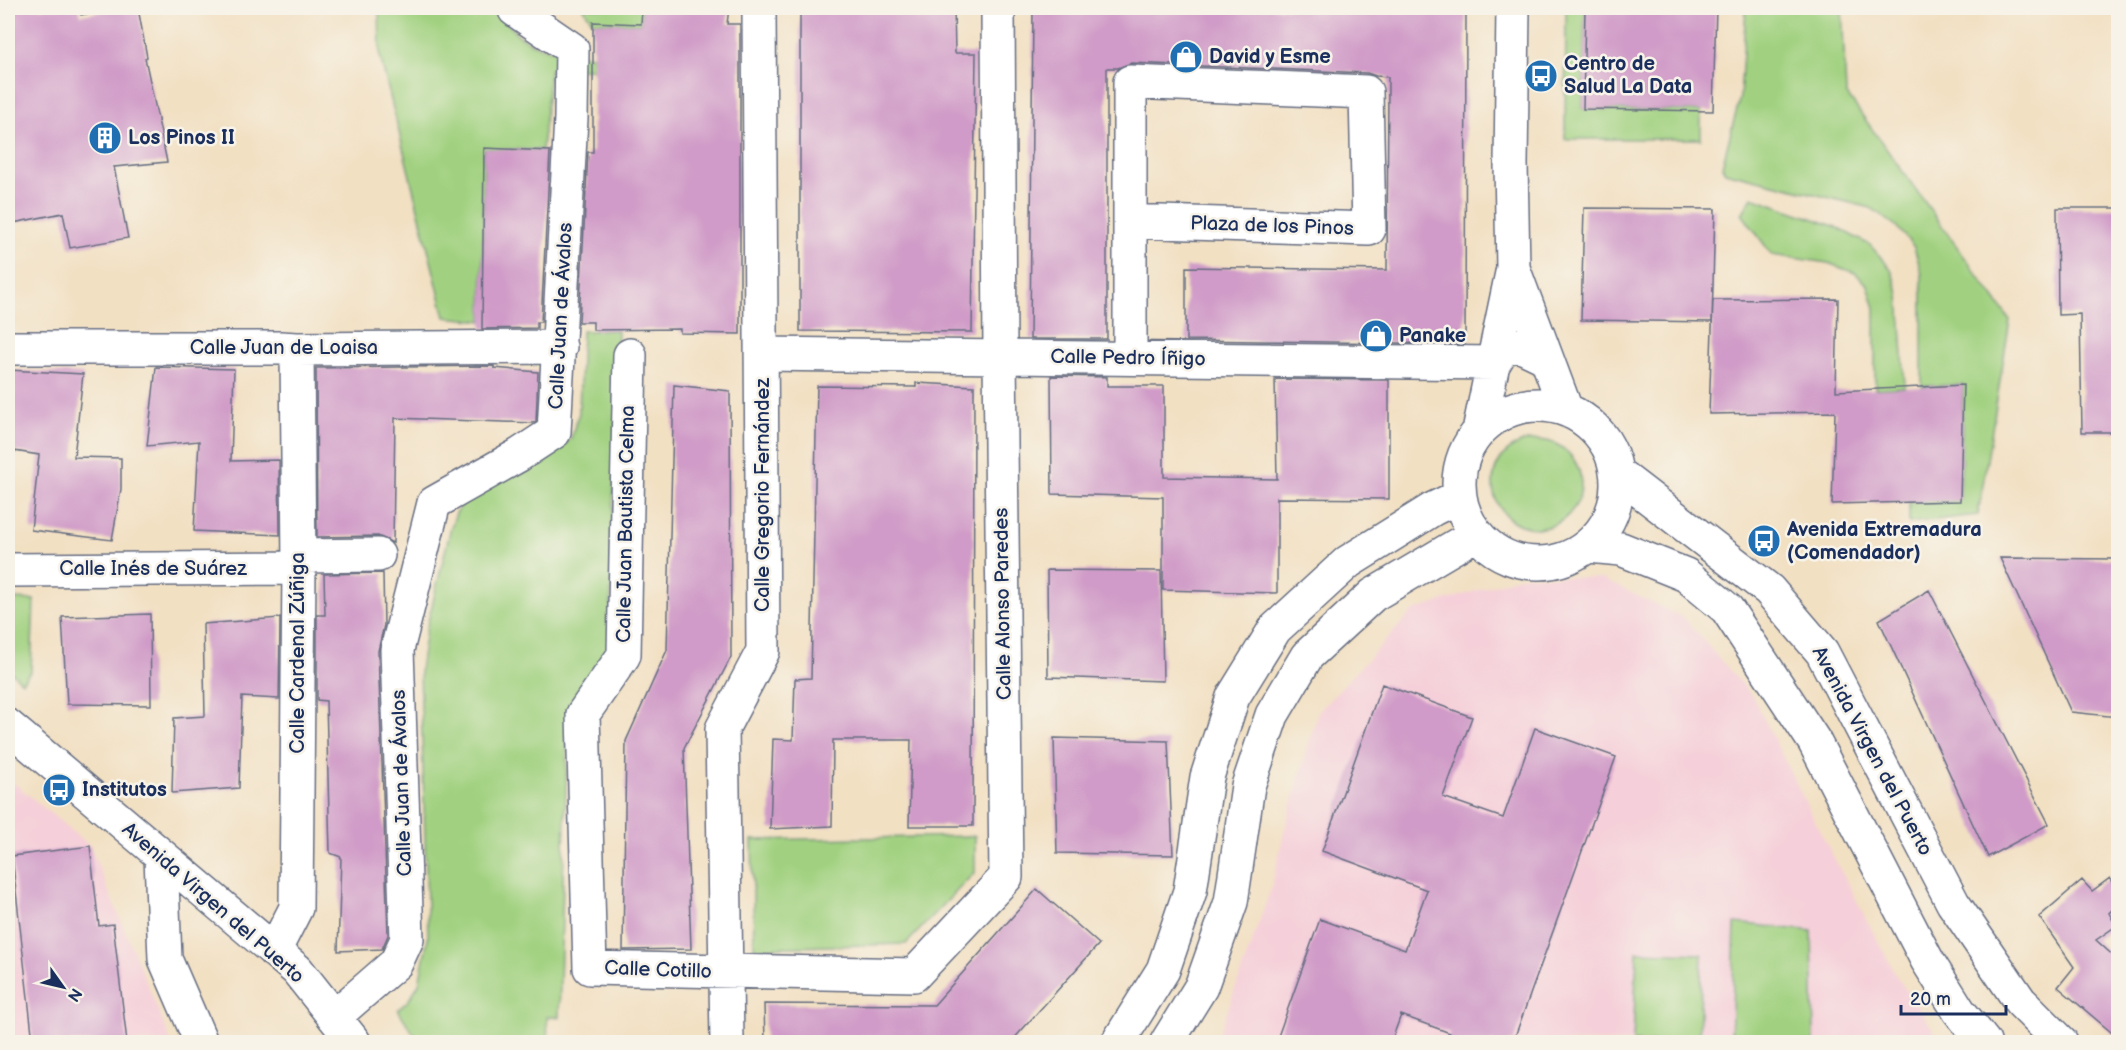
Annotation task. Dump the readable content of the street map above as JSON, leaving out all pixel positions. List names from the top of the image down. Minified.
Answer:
{"streets":{"street":["Plaza de los Pinos","Calle Juan de Ávalos","Calle Juan de Loaisa","Calle Pedro Íñigo","Calle Gregorio Fernández","Calle Juan Bautista Celma","Calle Inés de Suárez","Calle Alonso Paredes","Calle Cardenal Zúñiga","Avenida Virgen del Puerto","Calle Cotillo"]},"crossings":[["Plaza de los Pinos","Calle Pedro Íñigo"],["Calle Juan de Ávalos","Calle Juan de Loaisa"],["Calle Juan de Ávalos","Avenida Virgen del Puerto"],["Calle Juan de Loaisa","Calle Cardenal Zúñiga"],["Calle Pedro Íñigo","Calle Gregorio Fernández"],["Calle Pedro Íñigo","Calle Alonso Paredes"],["Calle Gregorio Fernández","Calle Alonso Paredes"],["Calle Gregorio Fernández","Calle Cotillo"],["Calle Juan Bautista Celma","Calle Cotillo"],["Calle Inés de Suárez","Calle Cardenal Zúñiga"],["Calle Alonso Paredes","Calle Cotillo"],["Calle Cardenal Zúñiga","Avenida Virgen del Puerto"]],"places":{"shop":["David y Esme","Panake"],"bus stop":["Centro de Salud La Data","Avenida Extremadura (Comendador)","Institutos"],"building":["Los Pinos II"]},"scale_bar":"20 m","north":"bottom right"}
